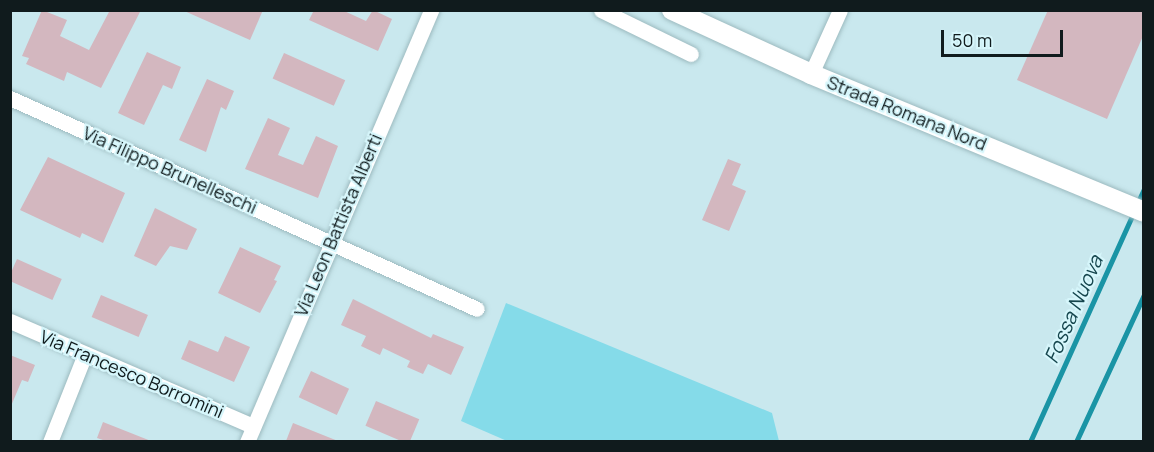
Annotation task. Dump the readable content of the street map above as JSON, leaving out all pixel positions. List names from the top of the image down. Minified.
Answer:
{"streets":{"main road":["Strada Romana Nord"],"street":["Via Filippo Brunelleschi","Via Leon Battista Alberti","Via Francesco Borromini"]},"crossings":[["Via Filippo Brunelleschi","Via Leon Battista Alberti"],["Via Leon Battista Alberti","Via Francesco Borromini"]],"water":["Fossa Nuova"],"scale_bar":"50 m"}
